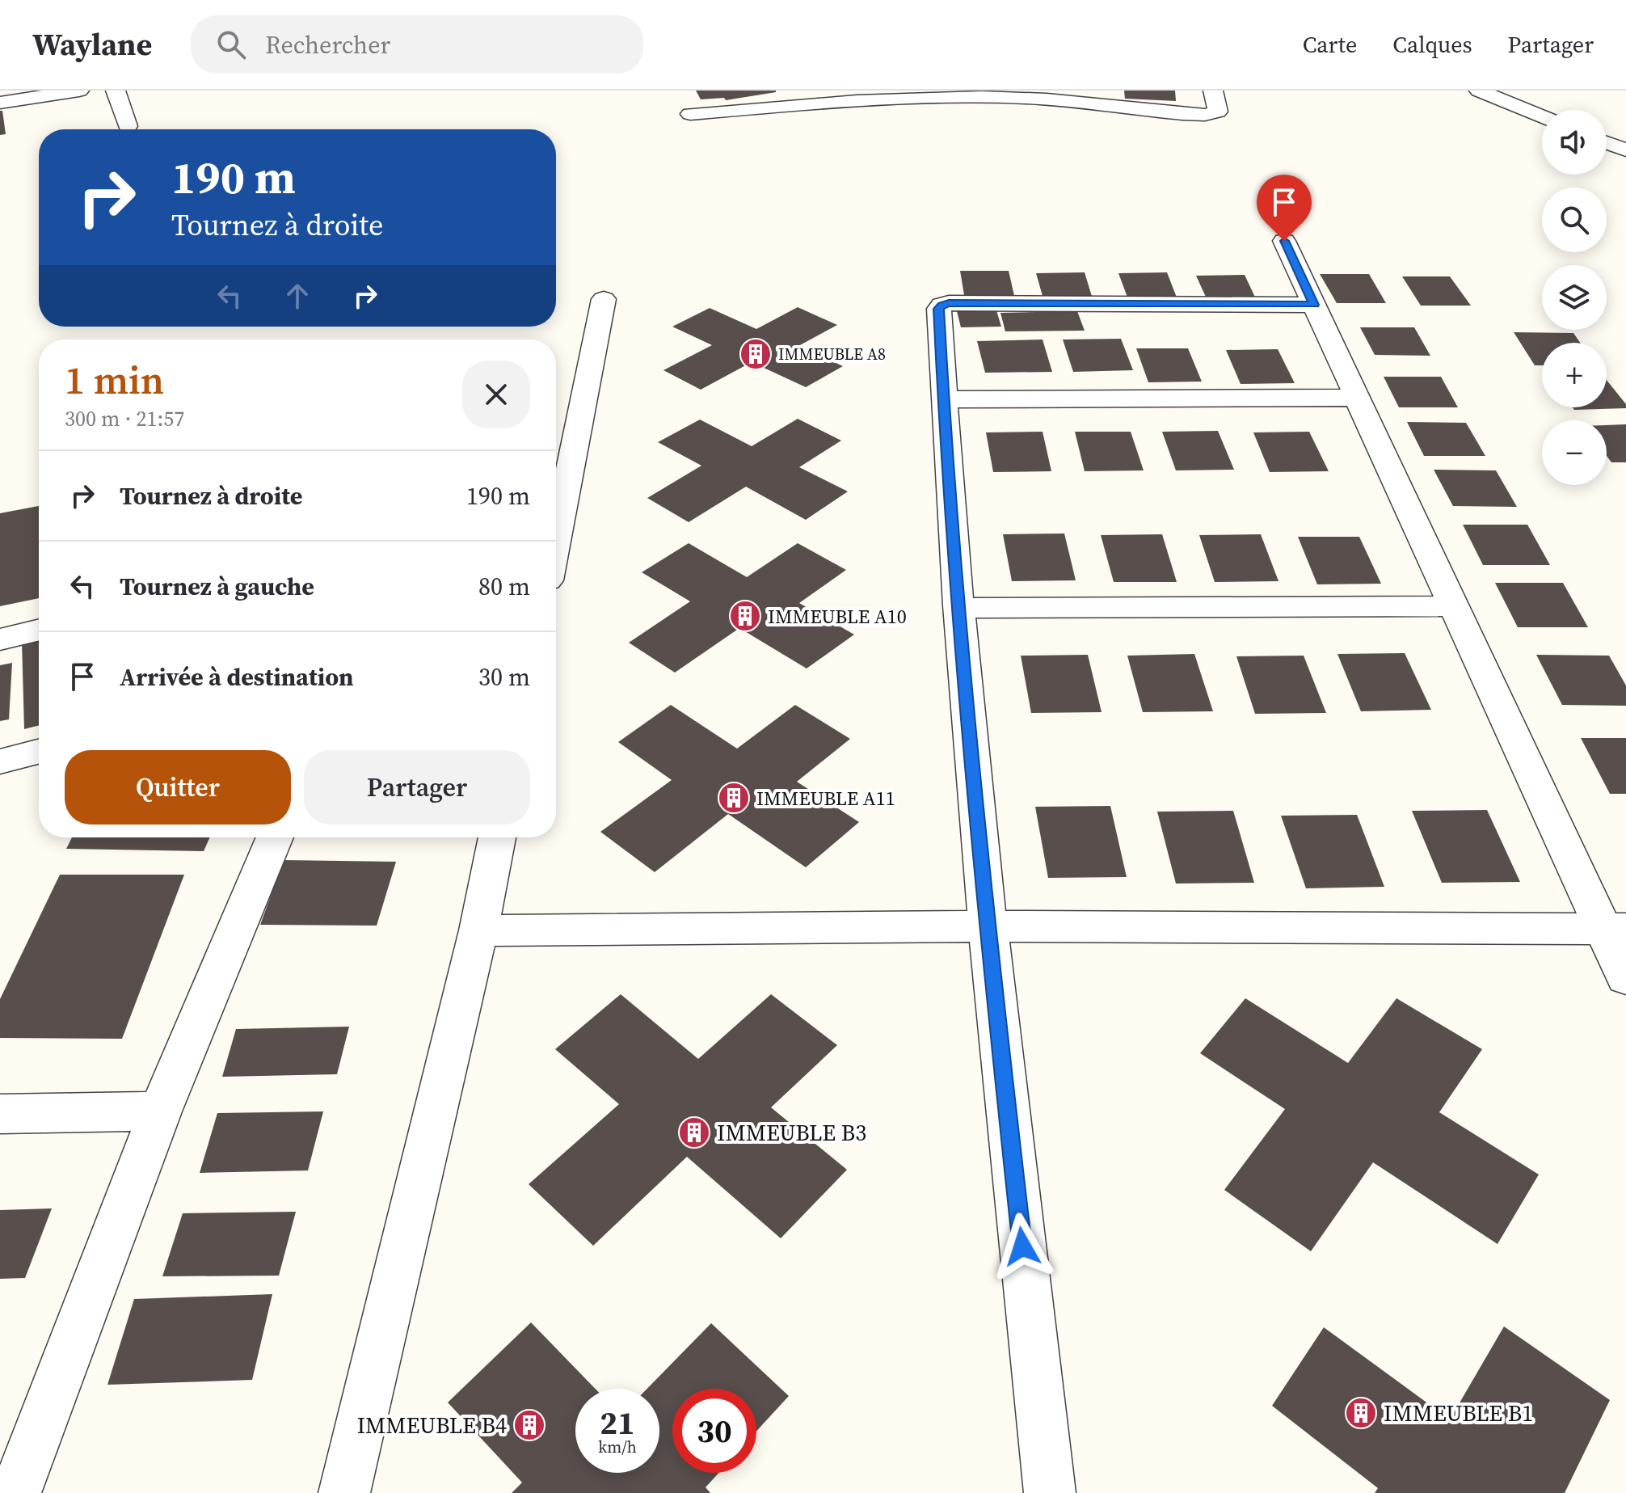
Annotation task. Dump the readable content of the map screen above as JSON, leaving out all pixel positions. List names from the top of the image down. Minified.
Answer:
{"places":{"building":["IMMEUBLE A8","IMMEUBLE A10","IMMEUBLE A11","IMMEUBLE B3","IMMEUBLE B1","IMMEUBLE B4"]},"page":{"header":"Waylane","search":"Rechercher","nav":["Carte","Calques","Partager"],"map_buttons":["+","−"],"turn":["190 m","Tournez à droite"],"heading":["1 min","300 m · 21:57"],"list":[{"name":"Tournez à droite","value":"190 m"},{"name":"Tournez à gauche","value":"80 m"},{"name":"Arrivée à destination","value":"30 m"}],"buttons":["Quitter","Partager"],"speed":"21 km/h","limit":"30"}}
